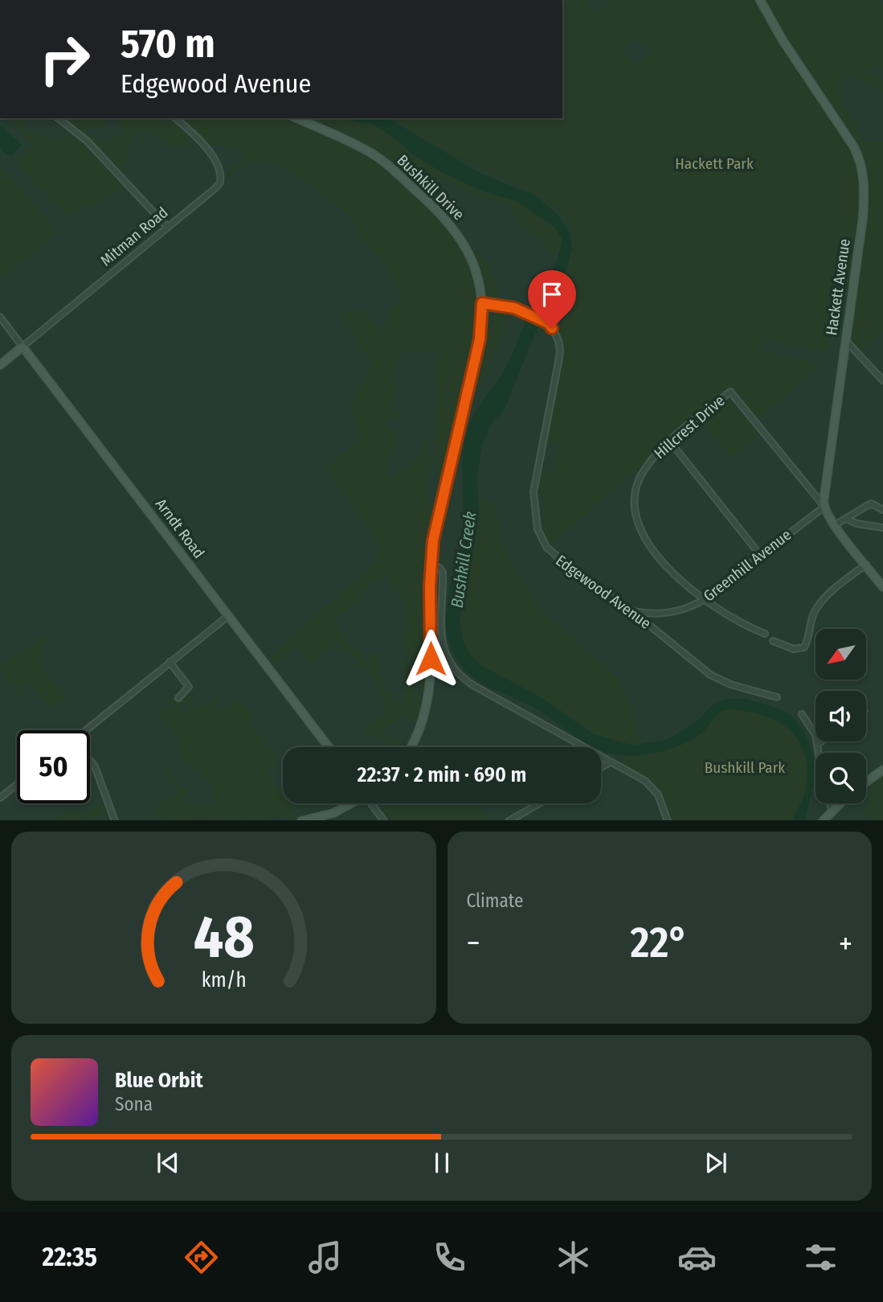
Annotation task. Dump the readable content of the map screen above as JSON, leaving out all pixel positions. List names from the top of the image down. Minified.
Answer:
{"streets":{"main road":["Bushkill Drive","Mitman Road","Hackett Avenue","Arndt Road"],"street":["Hillcrest Drive","Greenhill Avenue","Edgewood Avenue"]},"crossings":[["Bushkill Drive","Edgewood Avenue"],["Mitman Road","Arndt Road"],["Hackett Avenue","Hillcrest Drive"],["Hackett Avenue","Greenhill Avenue"],["Hillcrest Drive","Greenhill Avenue"],["Greenhill Avenue","Edgewood Avenue"]],"water":["Bushkill Creek"],"parks":["Hackett Park","Bushkill Park"],"north":"bottom left","page":{"turn":["570 m","Edgewood Avenue"],"limit":"50","trip":"22:37 · 2 min · 690 m","tile":"Climate","heat":["−","22°","+"],"song":["Blue Orbit","Sona"],"tabs":"22:35","gauge":["48","km/h"]}}
